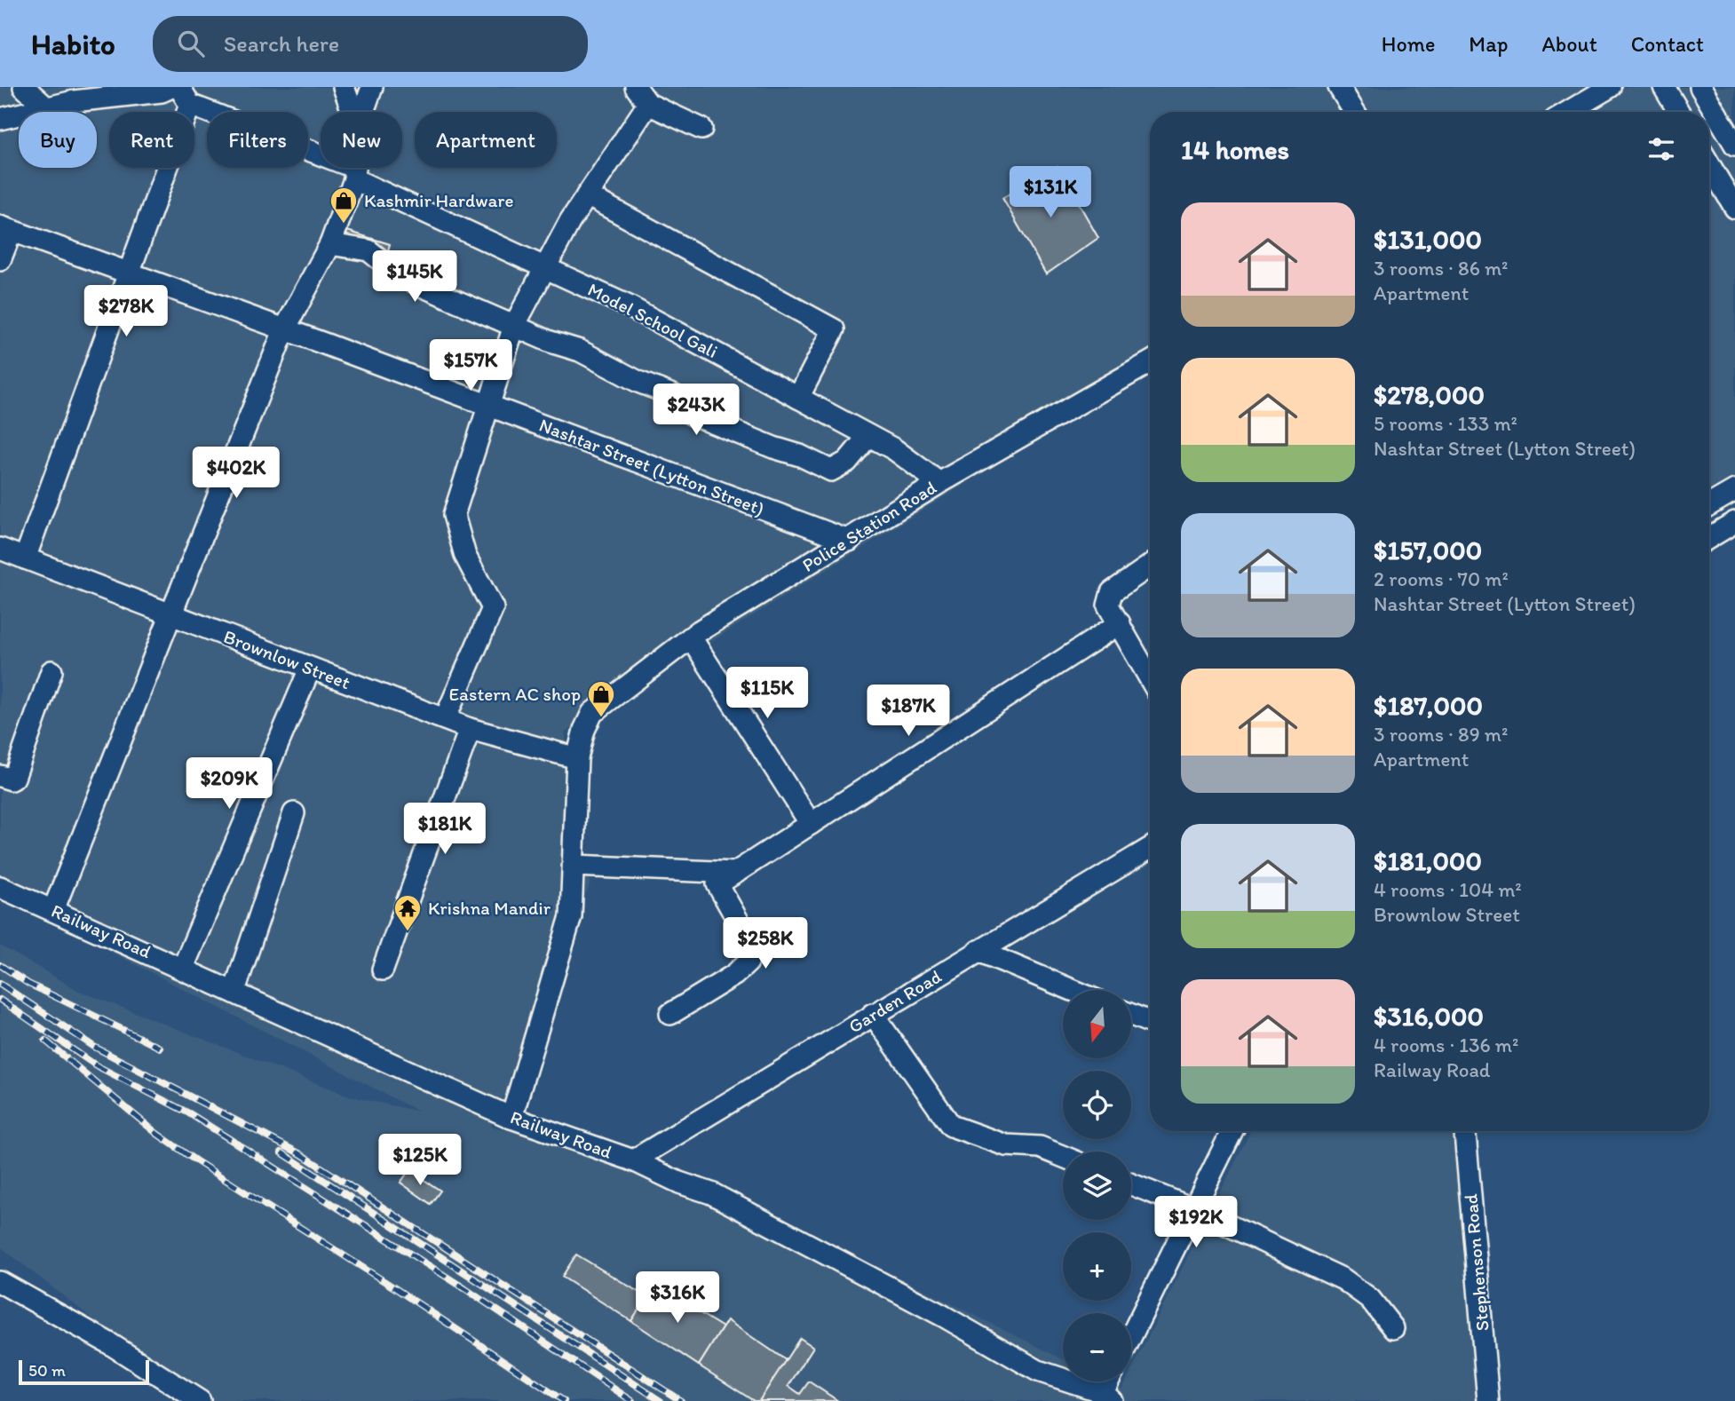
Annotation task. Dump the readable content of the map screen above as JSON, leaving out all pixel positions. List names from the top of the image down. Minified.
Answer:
{"streets":{"street":["Model School Gali","Nashtar Street (Lytton Street)","Police Station Road","Brownlow Street","Railway Road","Garden Road","Stephenson Road"]},"crossings":[["Model School Gali","Police Station Road"],["Nashtar Street (Lytton Street)","Police Station Road"],["Police Station Road","Brownlow Street"],["Railway Road","Garden Road"]],"places":{"shop":["Kashmir Hardware","Eastern AC shop"],"temple":["Krishna Mandir"]},"scale_bar":"50 m","north":"bottom","page":{"header":"Habito","search":"Search here","nav":["Home","Map","About","Contact"],"chip":["Buy","Rent","Filters","New","Apartment"],"heading":"14 homes","price":["$131K","$145K","$278K","$157K","$243K","$402K","$115K","$187K","$209K","$181K","$258K","$125K","$192K","$316K"],"list":[{"name":"$131,000","note":"3 rooms · 86 m² · Apartment"},{"name":"$278,000","note":"5 rooms · 133 m² · Nashtar Street (Lytton Street)"},{"name":"$157,000","note":"2 rooms · 70 m² · Nashtar Street (Lytton Street)"},{"name":"$187,000","note":"3 rooms · 89 m² · Apartment"},{"name":"$181,000","note":"4 rooms · 104 m² · Brownlow Street"},{"name":"$316,000","note":"4 rooms · 136 m² · Railway Road"}],"map_buttons":["+","−"],"scale":"50 m"}}
